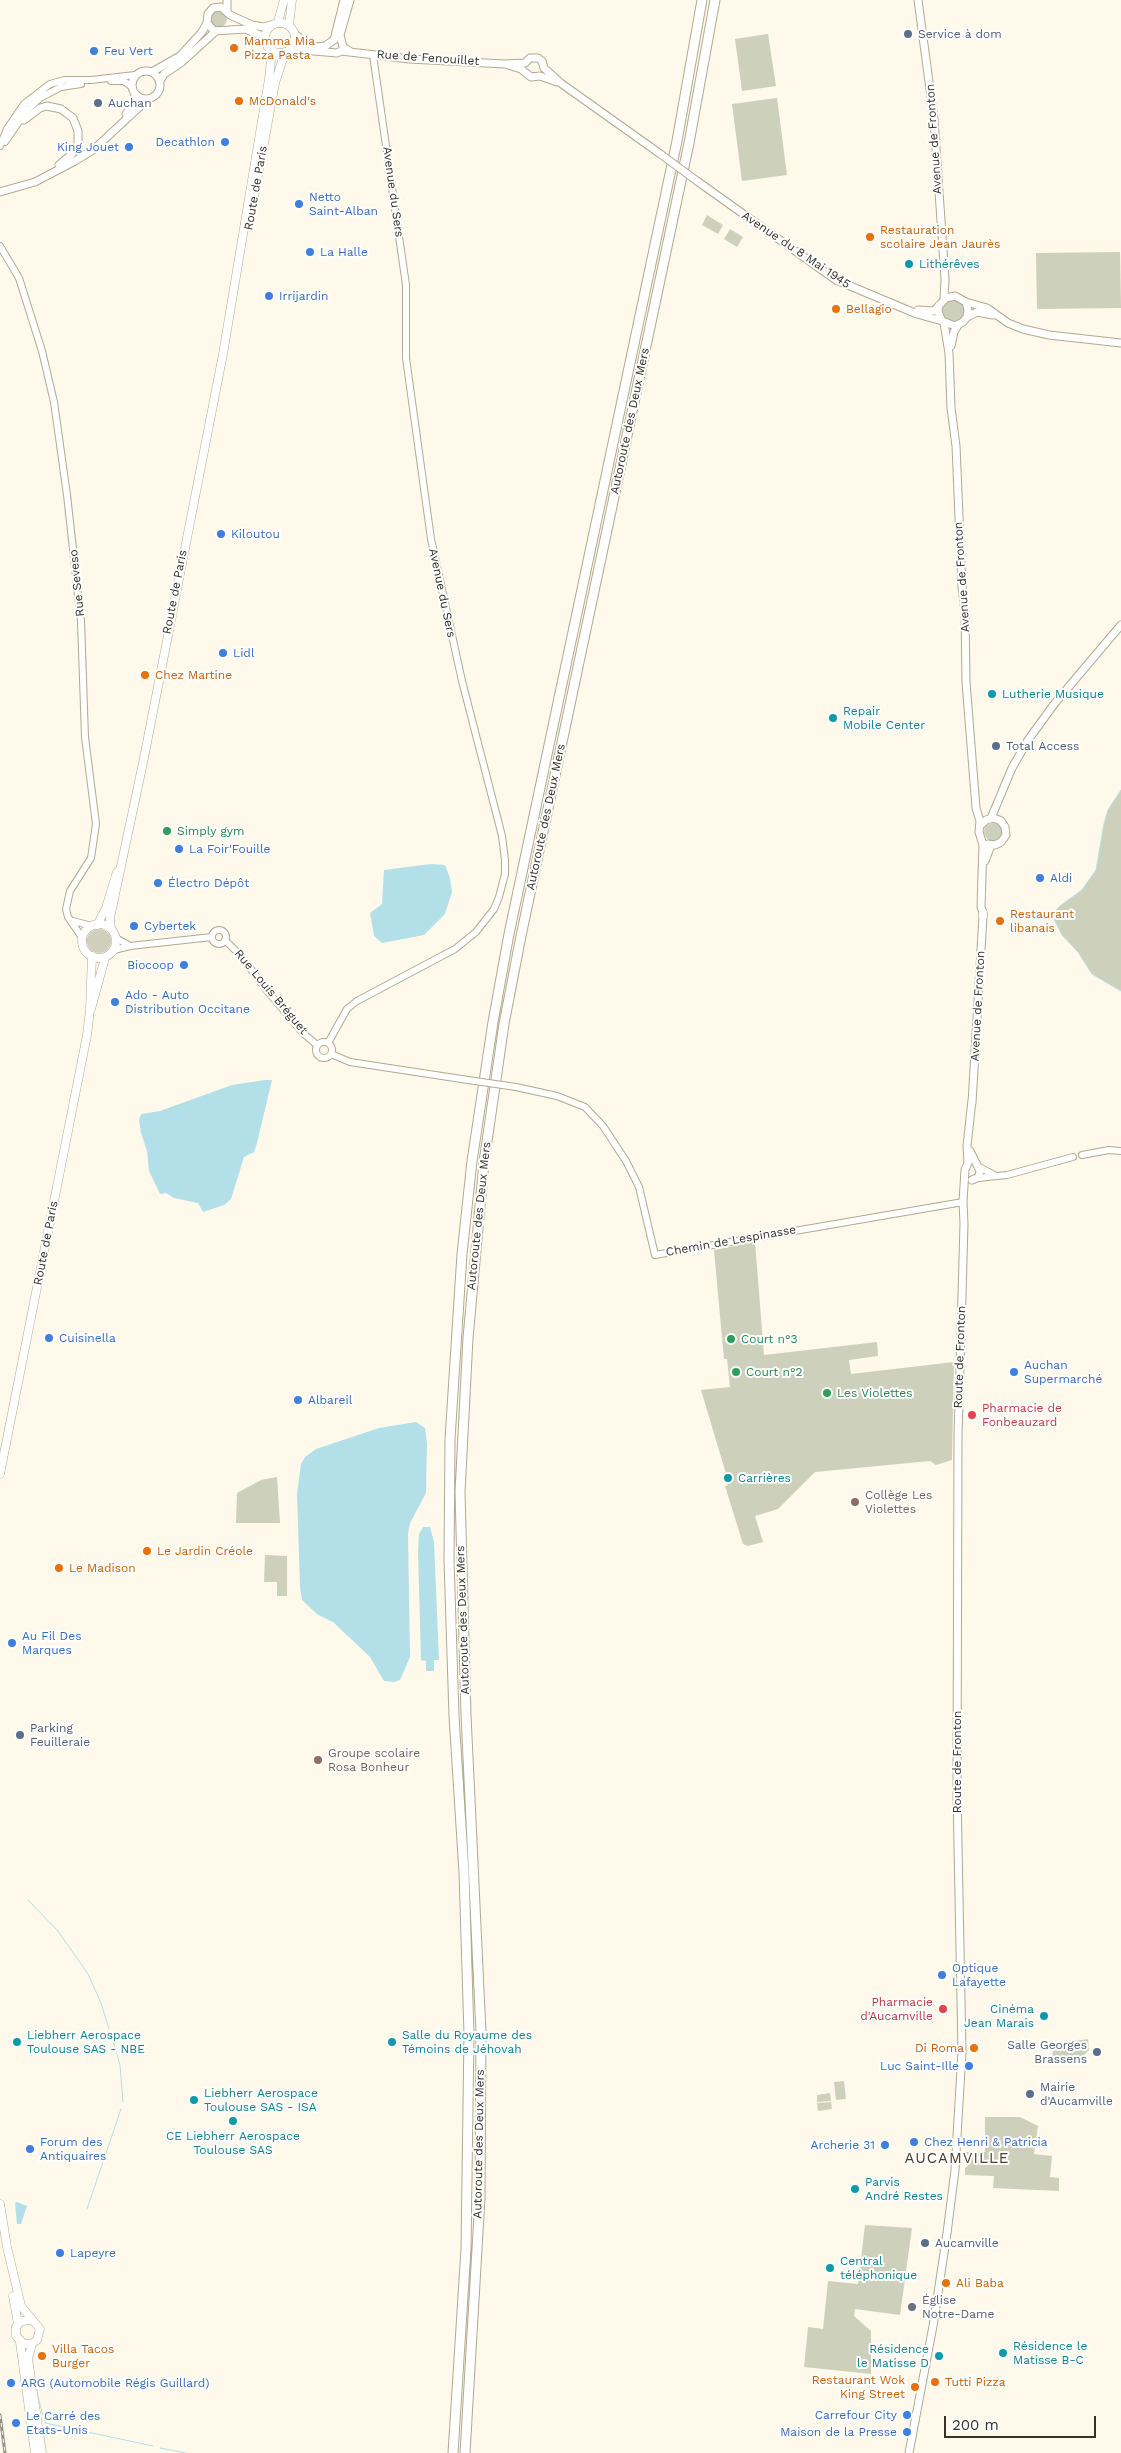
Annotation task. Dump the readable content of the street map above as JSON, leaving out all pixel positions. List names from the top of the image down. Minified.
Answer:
{"streets":{"highway":["Autoroute des Deux Mers"],"main road":["Rue de Fenouillet","Avenue de Fronton","Route de Paris","Avenue du 8 Mai 1945","Route de Fronton"],"street":["Avenue du Sers","Rue Seveso","Rue Louis Bréguet","Chemin de Lespinasse"]},"crossings":[["Rue de Fenouillet","Avenue du Sers"],["Rue de Fenouillet","Avenue du 8 Mai 1945"],["Avenue de Fronton","Avenue du 8 Mai 1945"],["Route de Paris","Rue Seveso"],["Route de Paris","Rue Louis Bréguet"],["Avenue du Sers","Rue Louis Bréguet"],["Avenue du Sers","Chemin de Lespinasse"],["Rue Seveso","Rue Louis Bréguet"],["Rue Louis Bréguet","Chemin de Lespinasse"]],"districts":["AUCAMVILLE"],"places":["Service à dom","Mamma Mia Pizza Pasta","Feu Vert","McDonald's","Auchan","Decathlon","King Jouet","Netto Saint-Alban","Restauration scolaire Jean Jaurès","La Halle","Lithérêves","Irrijardin","Bellagio","Kiloutou","Lidl","Chez Martine","Lutherie Musique","Repair Mobile Center","Total Access","Simply gym","La Foir'Fouille","Aldi","Électro Dépôt","Restaurant libanais","Cybertek","Biocoop","Ado - Auto Distribution Occitane","Cuisinella","Court n°3","Court n°2","Auchan Supermarché","Les Violettes","Albareil","Pharmacie de Fonbeauzard","Carrières","Collège Les Violettes","Le Jardin Créole","Le Madison","Au Fil Des Marques","Parking Feuilleraie","Groupe scolaire Rosa Bonheur","Optique Lafayette","Pharmacie d'Aucamville","Cinéma Jean Marais","Liebherr Aerospace Toulouse SAS - NBE","Salle du Royaume des Témoins de Jéhovah","Di Roma","Salle Georges Brassens","Luc Saint-Ille","Mairie d'Aucamville","Liebherr Aerospace Toulouse SAS - ISA","CE Liebherr Aerospace Toulouse SAS","Chez Henri & Patricia","Archerie 31","Forum des Antiquaires","Parvis André Restes","Aucamville","Lapeyre","Central téléphonique","Ali Baba","Église Notre-Dame","Résidence le Matisse B-C","Villa Tacos Burger","Résidence le Matisse D","Tutti Pizza","ARG (Automobile Régis Guillard)","Restaurant Wok King Street","Carrefour City","Le Carré des Etats-Unis","Maison de la Presse"],"scale_bar":"200 m"}
